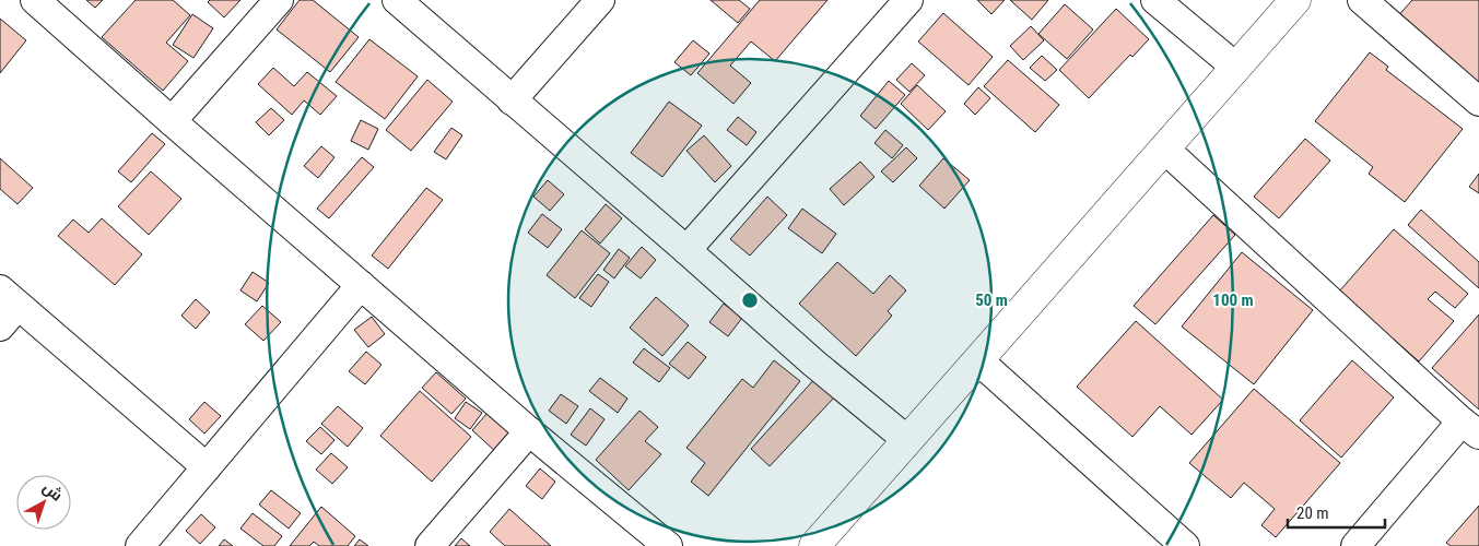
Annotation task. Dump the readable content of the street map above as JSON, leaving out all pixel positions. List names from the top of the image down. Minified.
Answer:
{"scale_bar":"20 m","north":"top right","rings":["50 m","100 m"]}
